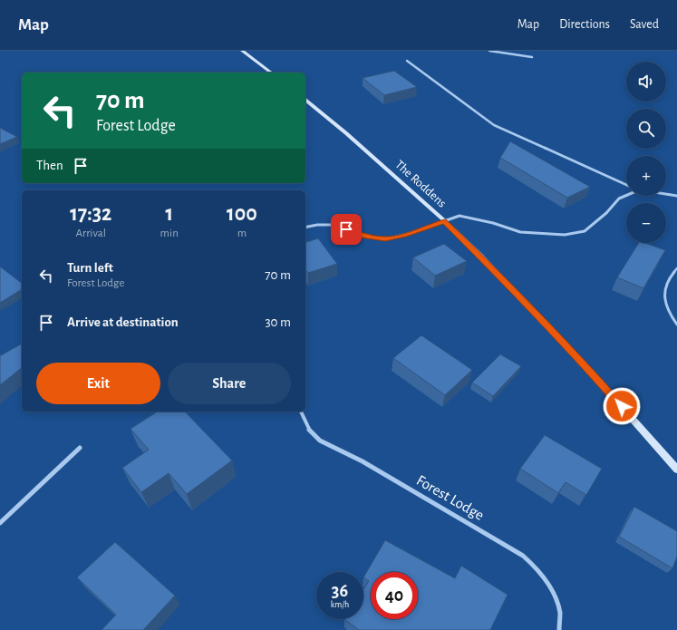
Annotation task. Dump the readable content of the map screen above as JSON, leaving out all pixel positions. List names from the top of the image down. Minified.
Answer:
{"streets":{"street":["The Roddens","Forest Lodge"]},"page":{"header":"Map","nav":["Map","Directions","Saved"],"map_buttons":["+","−"],"turn":["70 m","Forest Lodge"],"then":"Then","eta":["17:32","Arrival","1","min","100","m"],"list":[{"name":"Turn left","note":"Forest Lodge","value":"70 m"},{"name":"Arrive at destination","value":"30 m"}],"buttons":["Exit","Share"],"speed":"36 km/h","limit":"40"}}
